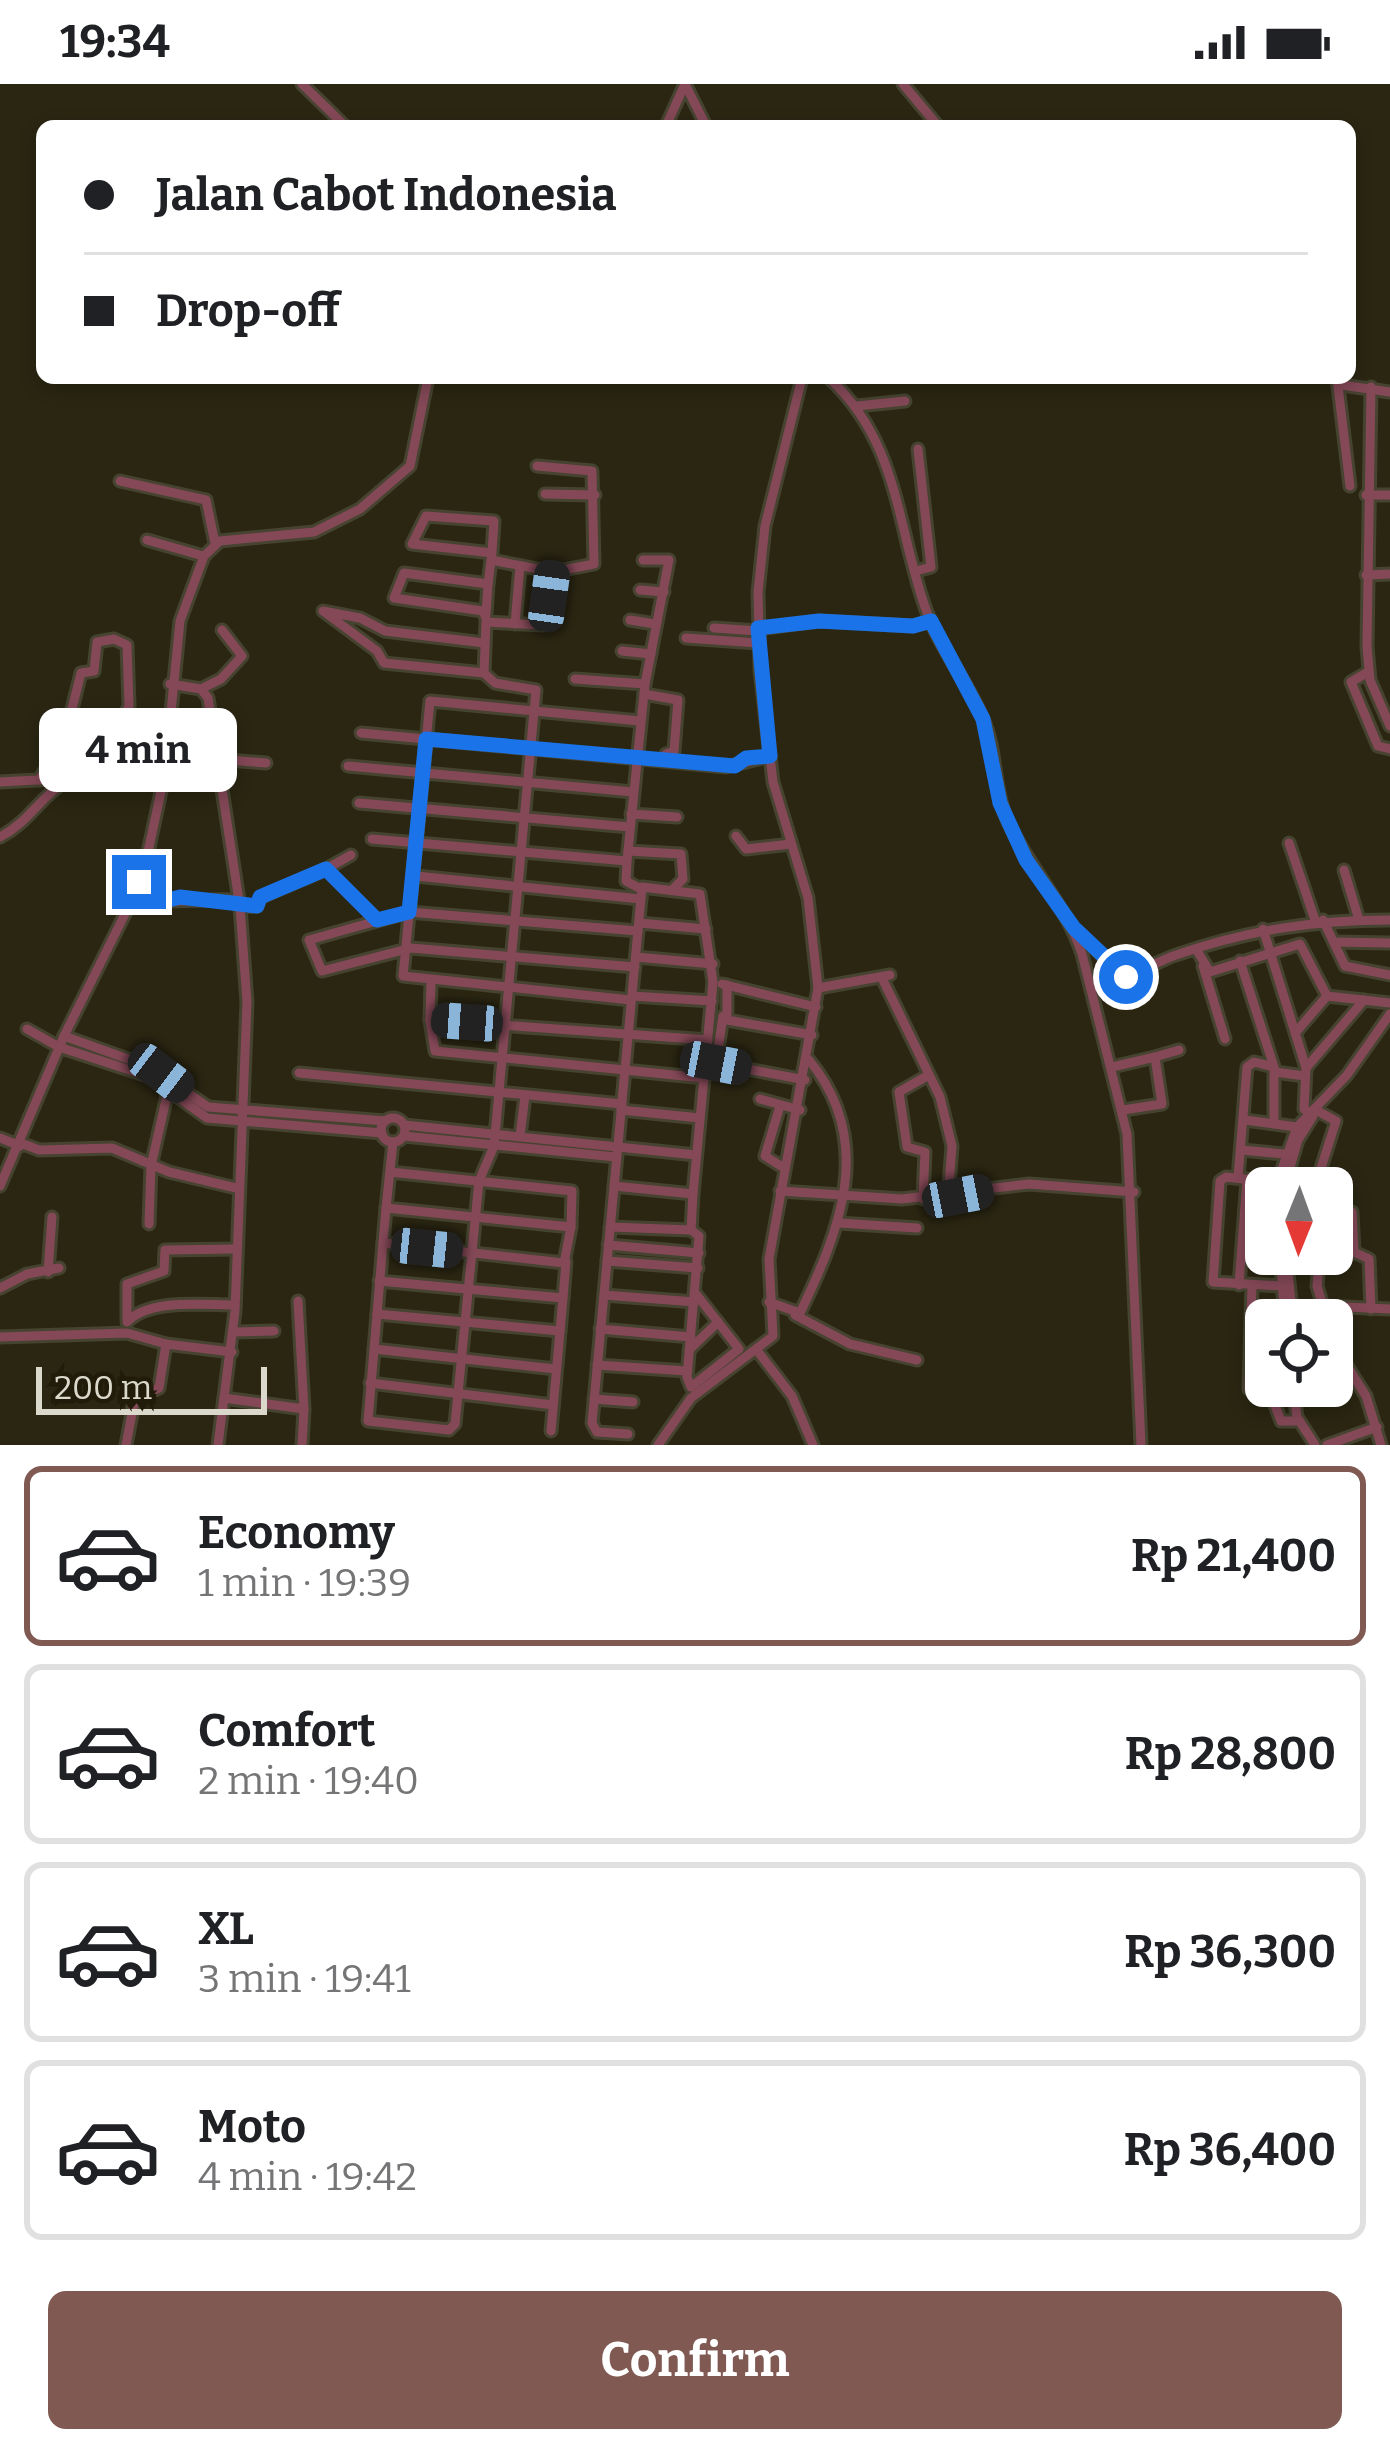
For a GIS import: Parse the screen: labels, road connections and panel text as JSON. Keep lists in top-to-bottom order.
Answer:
{
  "scale_bar": "200 m",
  "north": "bottom",
  "page": {
    "status": "19:34",
    "banner": ["Jalan Cabot Indonesia", "Drop-off"],
    "bubble": "4 min",
    "scale": "200 m",
    "list": [
      {
        "name": "Economy",
        "note": "1 min · 19:39",
        "value": "Rp 21,400"
      },
      {
        "name": "Comfort",
        "note": "2 min · 19:40",
        "value": "Rp 28,800"
      },
      {
        "name": "XL",
        "note": "3 min · 19:41",
        "value": "Rp 36,300"
      },
      {
        "name": "Moto",
        "note": "4 min · 19:42",
        "value": "Rp 36,400"
      }
    ],
    "buttons": "Confirm"
  }
}
